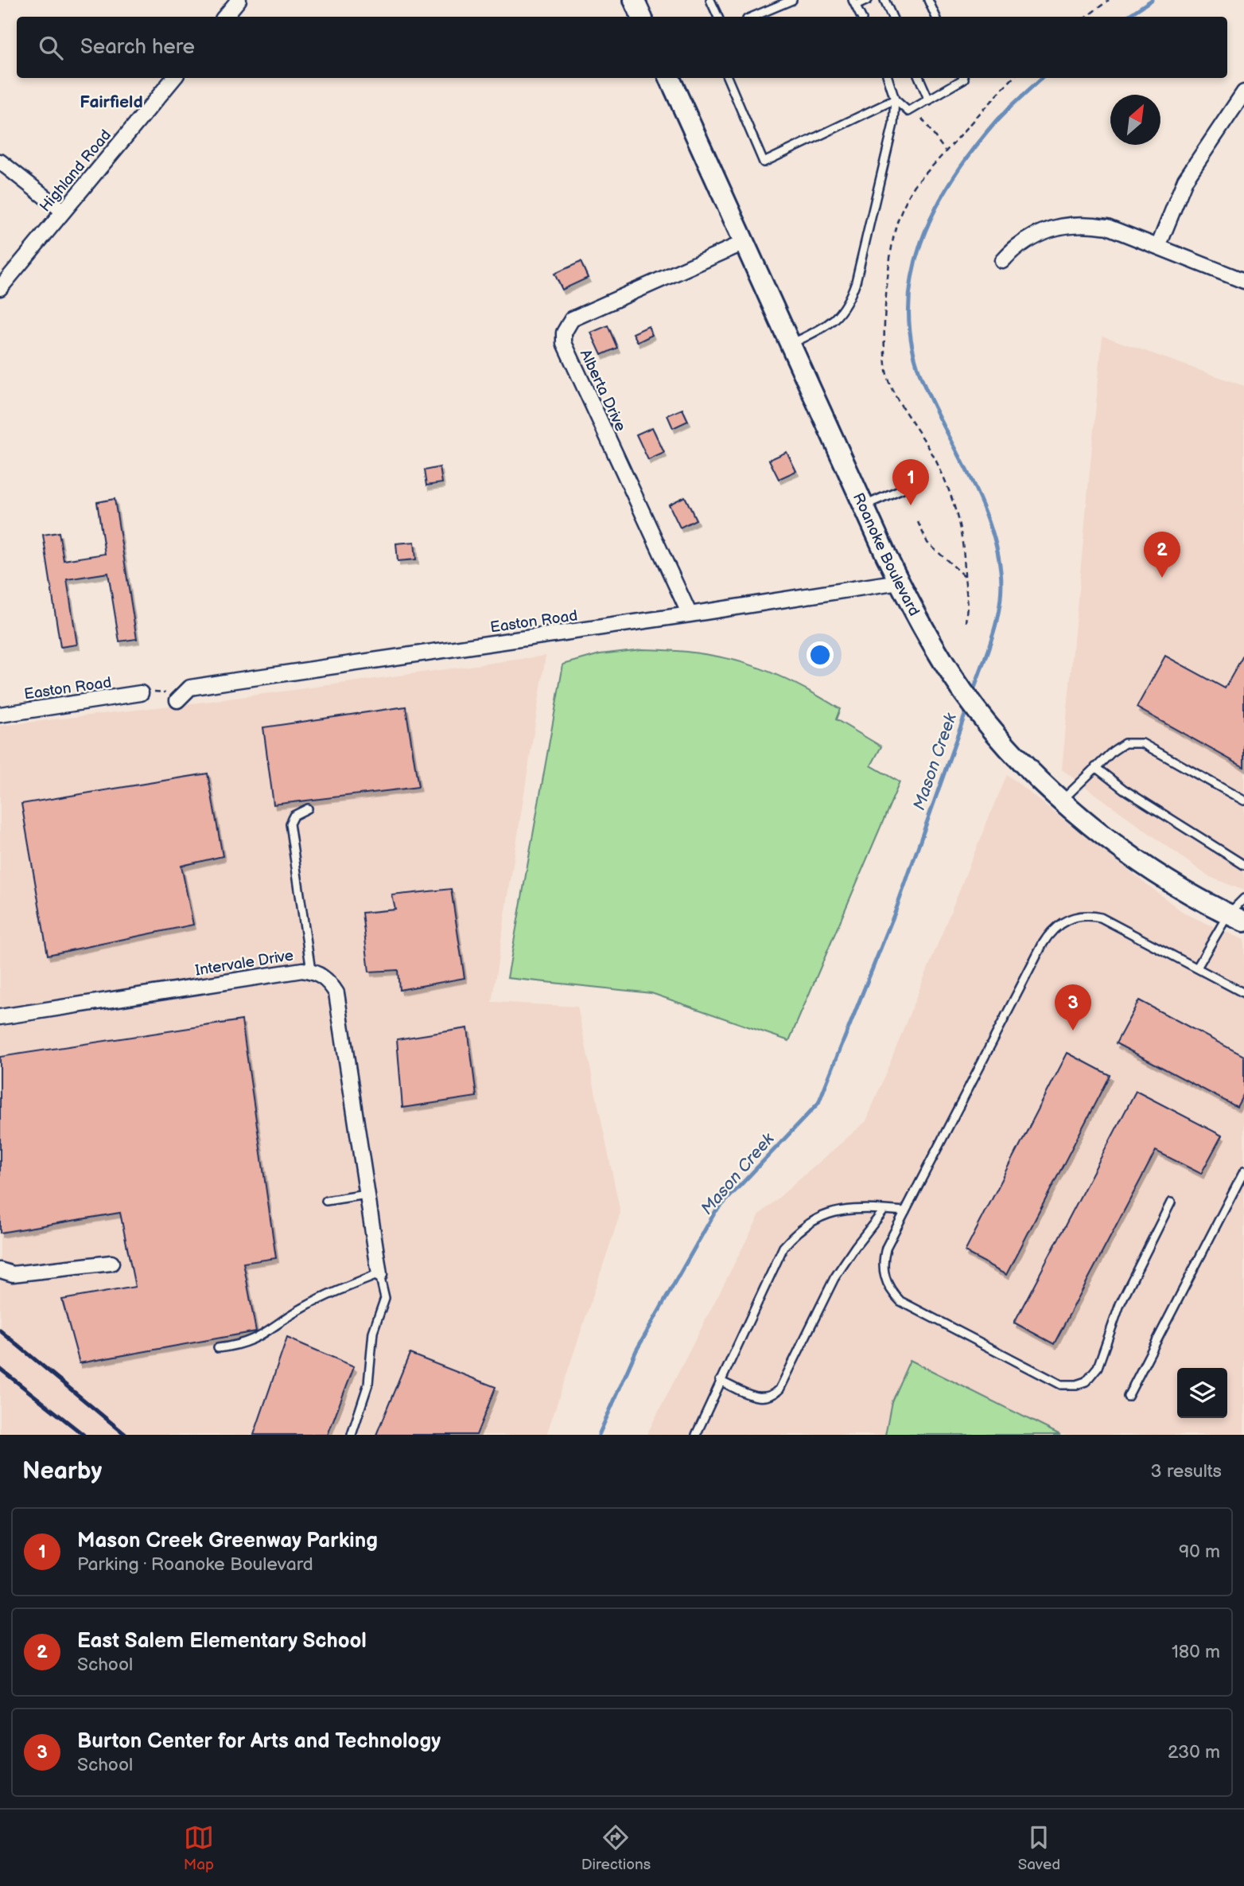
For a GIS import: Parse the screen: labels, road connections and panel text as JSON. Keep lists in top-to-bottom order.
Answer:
{
  "streets": {
    "main road": ["Roanoke Boulevard"],
    "street": [
      "Highland Road",
      "Alberta Drive",
      "Easton Road",
      "Intervale Drive"
    ]
  },
  "crossings": [
    ["Alberta Drive", "Roanoke Boulevard"],
    ["Alberta Drive", "Easton Road"],
    ["Roanoke Boulevard", "Easton Road"]
  ],
  "districts": ["Fairfield"],
  "water": ["Mason Creek"],
  "north": "top right",
  "page": {
    "search": "Search here",
    "pins": ["1", "2", "3"],
    "heading": ["Nearby", "3 results"],
    "list": [
      {
        "mark": "1",
        "name": "Mason Creek Greenway Parking",
        "note": "Parking · Roanoke Boulevard",
        "value": "90 m"
      },
      {
        "mark": "2",
        "name": "East Salem Elementary School",
        "note": "School",
        "value": "180 m"
      },
      {
        "mark": "3",
        "name": "Burton Center for Arts and Technology",
        "note": "School",
        "value": "230 m"
      }
    ],
    "nav": ["Map", "Directions", "Saved"]
  }
}
